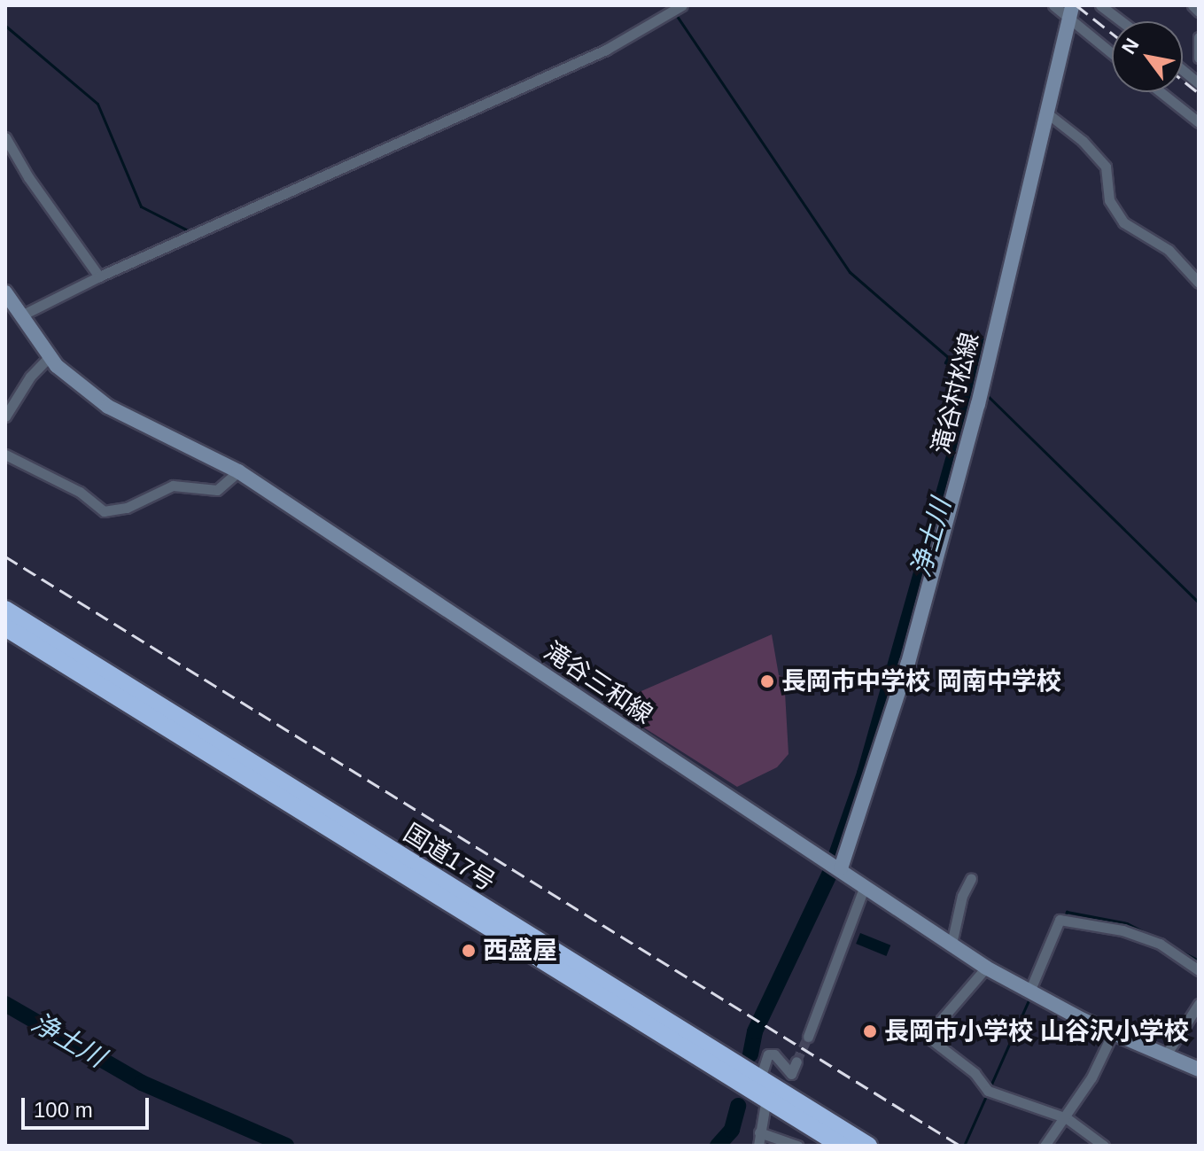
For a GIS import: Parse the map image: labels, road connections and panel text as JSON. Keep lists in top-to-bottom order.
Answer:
{
  "streets": {
    "highway": ["国道17号"],
    "main road": ["滝谷村松線", "滝谷三和線"]
  },
  "crossings": [
    ["滝谷村松線", "滝谷三和線"]
  ],
  "water": ["浄土川"],
  "places": ["長岡市中学校 岡南中学校", "西盛屋", "長岡市小学校 山谷沢小学校"],
  "scale_bar": "100 m",
  "north": "top left"
}
